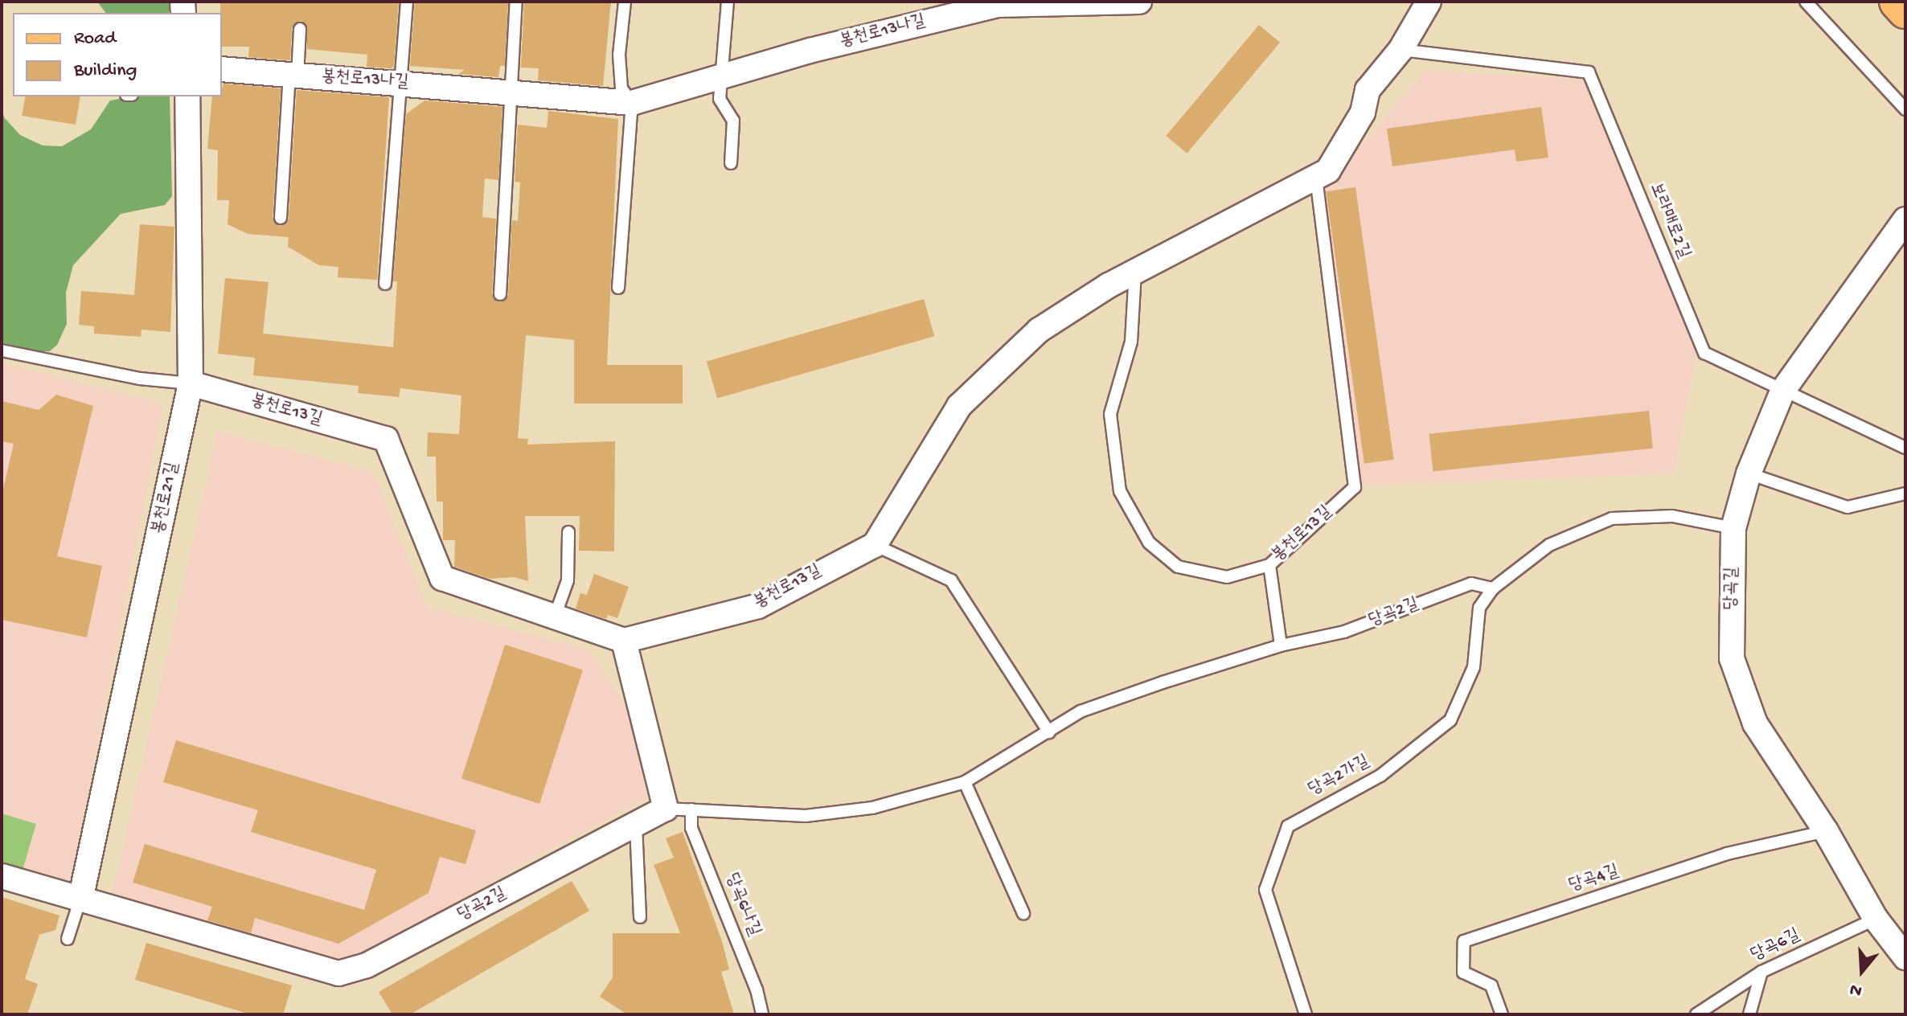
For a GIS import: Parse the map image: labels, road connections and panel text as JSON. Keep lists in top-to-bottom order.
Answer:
{
  "streets": {
    "street": [
      "봉천로13나길",
      "봉천로13길",
      "봉천로21길",
      "당곡길",
      "당곡2길"
    ],
    "lane": [
      "보라매로2길",
      "당곡2가길",
      "당곡4길",
      "당곡6나길",
      "당곡6길"
    ]
  },
  "crossings": [
    ["보라매로2길", "당곡길"],
    ["봉천로13길", "봉천로21길"],
    ["봉천로21길", "당곡2길"],
    ["당곡길", "당곡4길"],
    ["당곡길", "당곡6길"],
    ["당곡2길", "당곡2가길"],
    ["당곡2길", "당곡6나길"]
  ],
  "legend": ["Road", "Building"],
  "north": "bottom"
}
